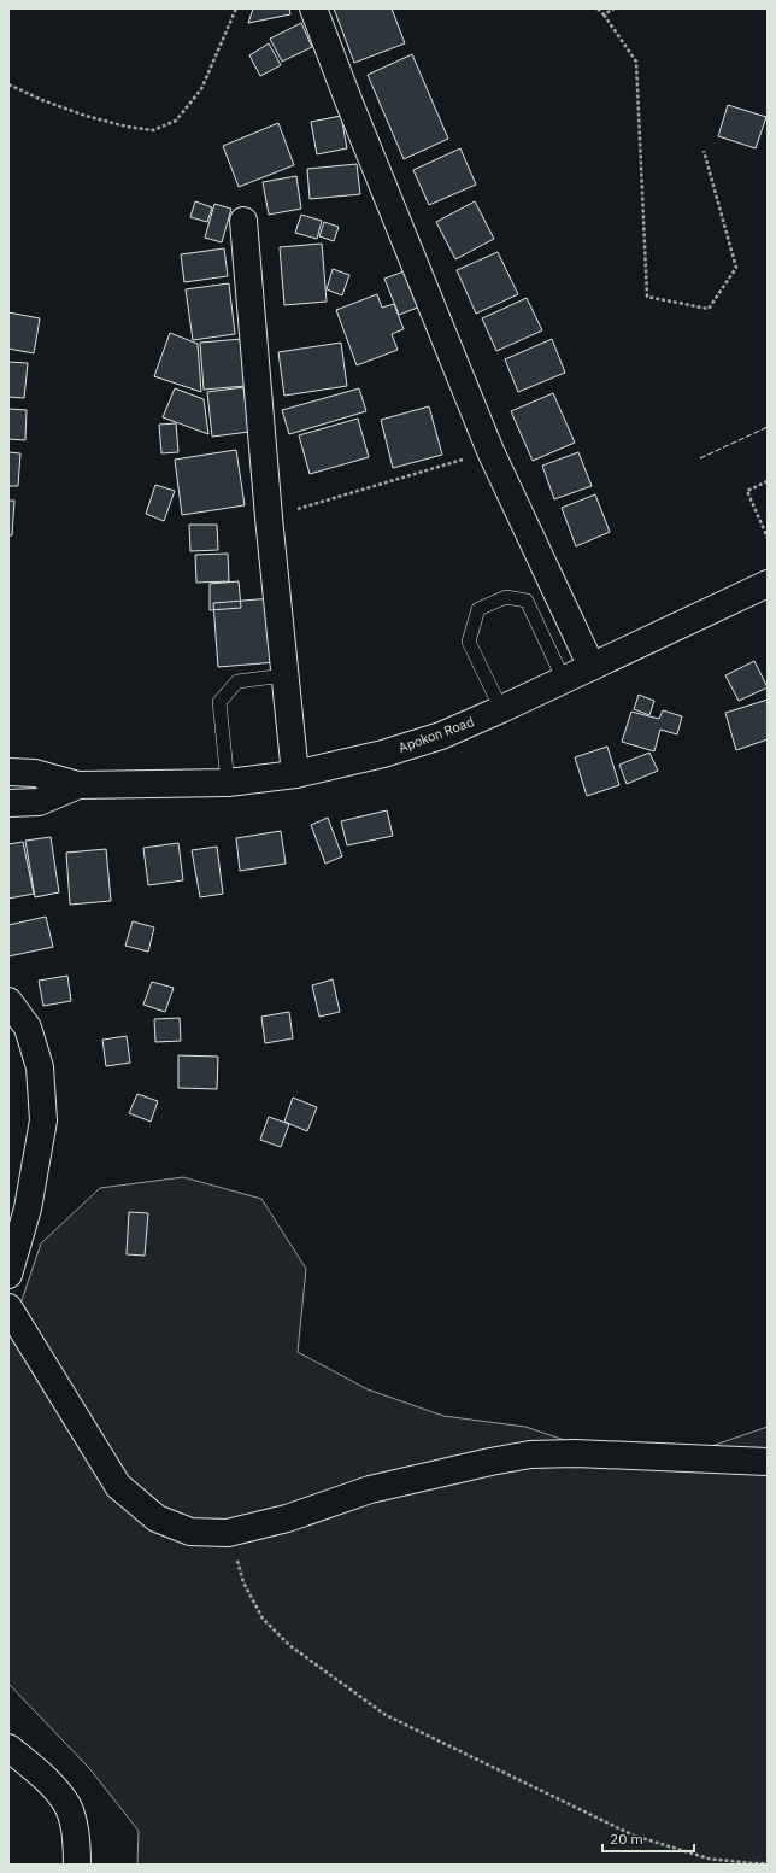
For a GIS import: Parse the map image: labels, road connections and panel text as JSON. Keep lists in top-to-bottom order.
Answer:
{
  "streets": {
    "main road": ["Apokon Road"]
  },
  "scale_bar": "20 m"
}
